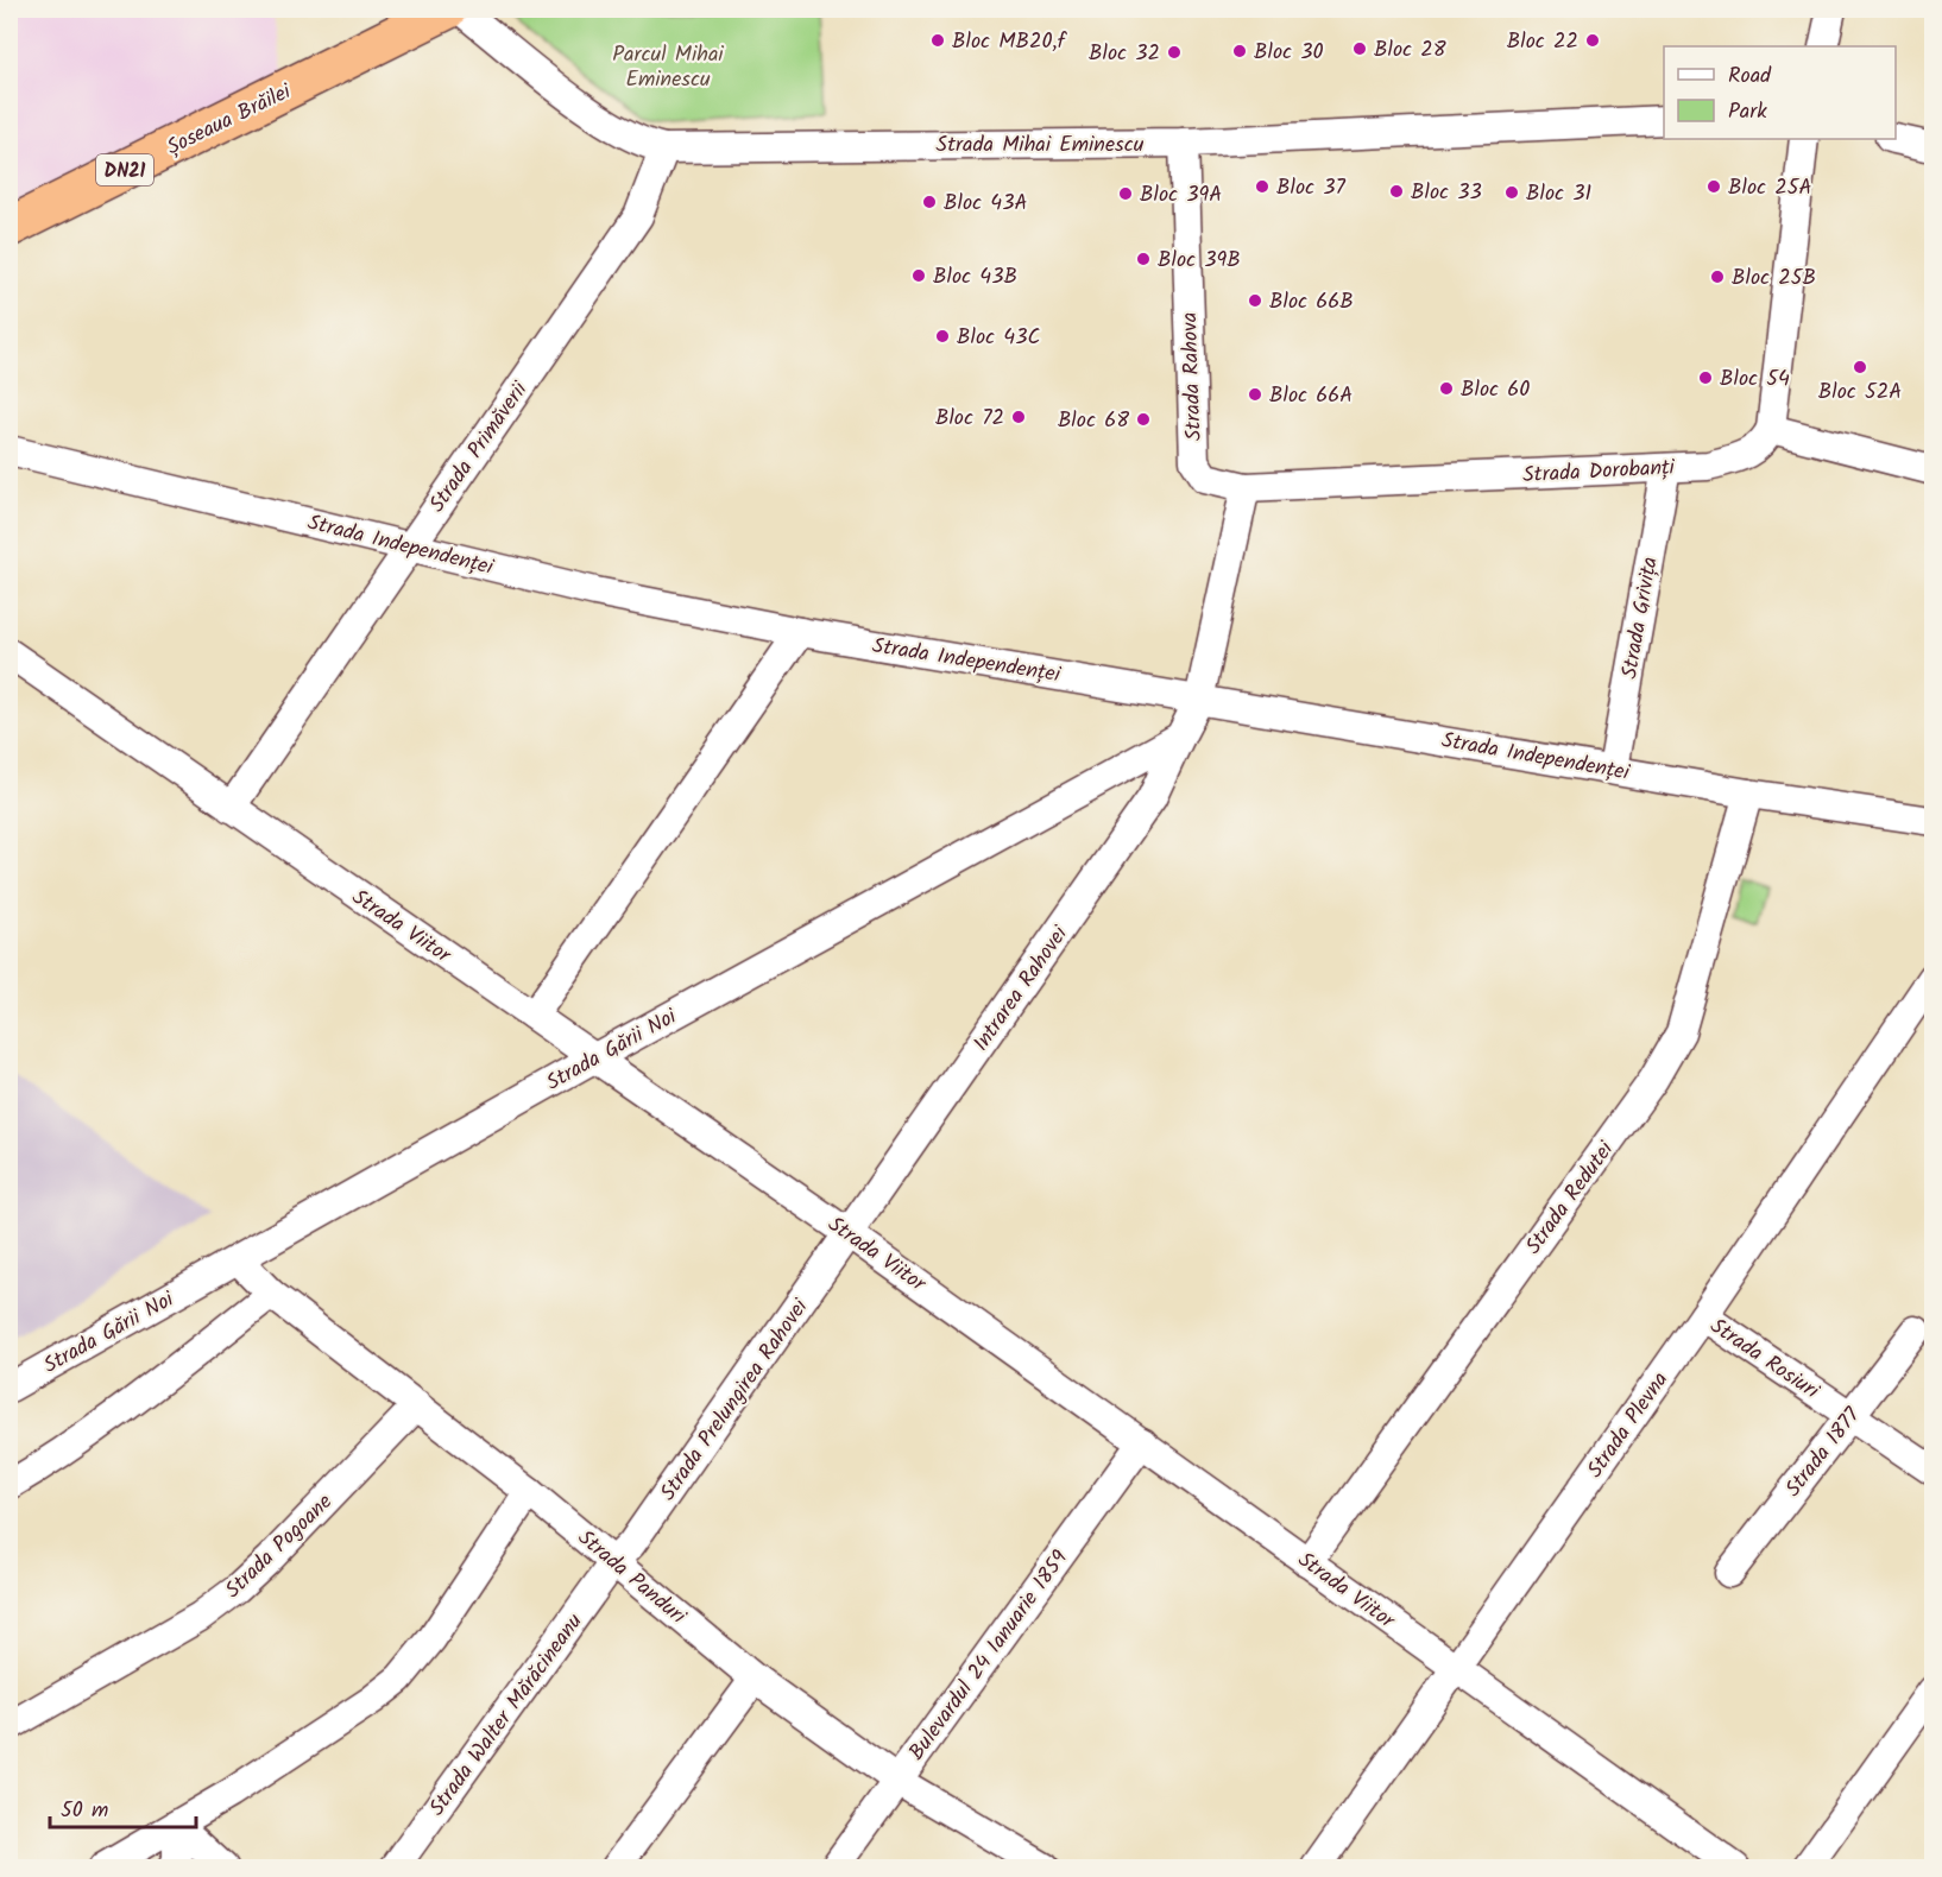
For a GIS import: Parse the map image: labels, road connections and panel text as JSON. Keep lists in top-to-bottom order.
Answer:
{
  "streets": {
    "highway": ["Șoseaua Brăilei", "DN21"],
    "street": [
      "Strada Mihai Eminescu",
      "Strada Rahova",
      "Strada Primăverii",
      "Strada Dorobanți",
      "Strada Independenței",
      "Strada Grivița",
      "Strada Viitor",
      "Intrarea Rahovei",
      "Strada Gării Noi",
      "Strada Redutei",
      "Strada Rosiuri",
      "Strada Prelungirea Rahovei",
      "Strada Plevna",
      "Strada 1877",
      "Strada Pogoane",
      "Strada Panduri",
      "Bulevardul 24 Ianuarie 1859",
      "Strada Walter Mărăcineanu"
    ]
  },
  "crossings": [
    ["Strada Mihai Eminescu", "Strada Rahova"],
    ["Strada Mihai Eminescu", "Strada Primăverii"],
    ["Strada Rahova", "Strada Dorobanți"],
    ["Strada Primăverii", "Strada Independenței"],
    ["Strada Primăverii", "Strada Viitor"],
    ["Strada Dorobanți", "Strada Grivița"],
    ["Strada Independenței", "Strada Grivița"],
    ["Strada Independenței", "Strada Redutei"],
    ["Strada Viitor", "Intrarea Rahovei"],
    ["Strada Viitor", "Strada Gării Noi"],
    ["Strada Viitor", "Strada Redutei"],
    ["Strada Viitor", "Strada Prelungirea Rahovei"],
    ["Strada Viitor", "Strada Plevna"],
    ["Strada Viitor", "Bulevardul 24 Ianuarie 1859"],
    ["Intrarea Rahovei", "Strada Gării Noi"],
    ["Intrarea Rahovei", "Strada Prelungirea Rahovei"],
    ["Strada Gării Noi", "Strada Panduri"],
    ["Strada Rosiuri", "Strada Plevna"],
    ["Strada Rosiuri", "Strada 1877"],
    ["Strada Prelungirea Rahovei", "Strada Panduri"],
    ["Strada Prelungirea Rahovei", "Strada Walter Mărăcineanu"],
    ["Strada Pogoane", "Strada Panduri"],
    ["Strada Panduri", "Bulevardul 24 Ianuarie 1859"],
    ["Strada Panduri", "Strada Walter Mărăcineanu"]
  ],
  "parks": ["Parcul Mihai Eminescu"],
  "places": [
    "Bloc MB20,f",
    "Bloc 22",
    "Bloc 28",
    "Bloc 30",
    "Bloc 32",
    "Bloc 37",
    "Bloc 25A",
    "Bloc 33",
    "Bloc 31",
    "Bloc 39A",
    "Bloc 43A",
    "Bloc 39B",
    "Bloc 43B",
    "Bloc 25B",
    "Bloc 66B",
    "Bloc 43C",
    "Bloc 52A",
    "Bloc 54",
    "Bloc 60",
    "Bloc 66A",
    "Bloc 72",
    "Bloc 68"
  ],
  "legend": ["Road", "Park"],
  "scale_bar": "50 m"
}
